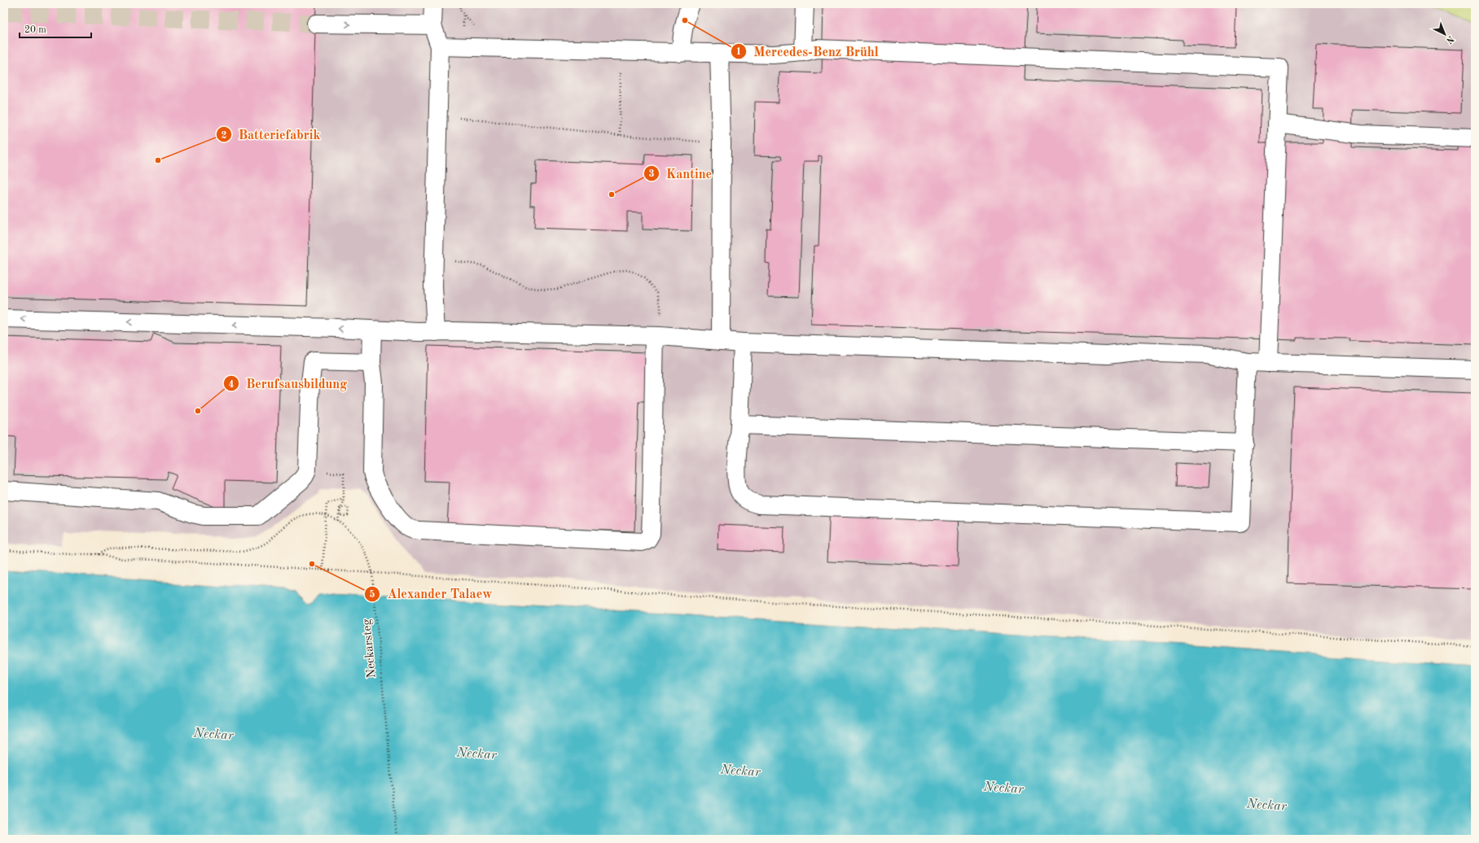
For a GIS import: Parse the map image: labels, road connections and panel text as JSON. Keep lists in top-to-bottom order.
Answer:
{
  "streets": {
    "path": ["Neckarsteg"]
  },
  "water": ["Neckar"],
  "places": [
    "Mercedes-Benz Brühl",
    "Batteriefabrik",
    "Kantine",
    "Berufsausbildung",
    "Alexander Talaew"
  ],
  "scale_bar": "20 m",
  "north": "bottom right"
}
